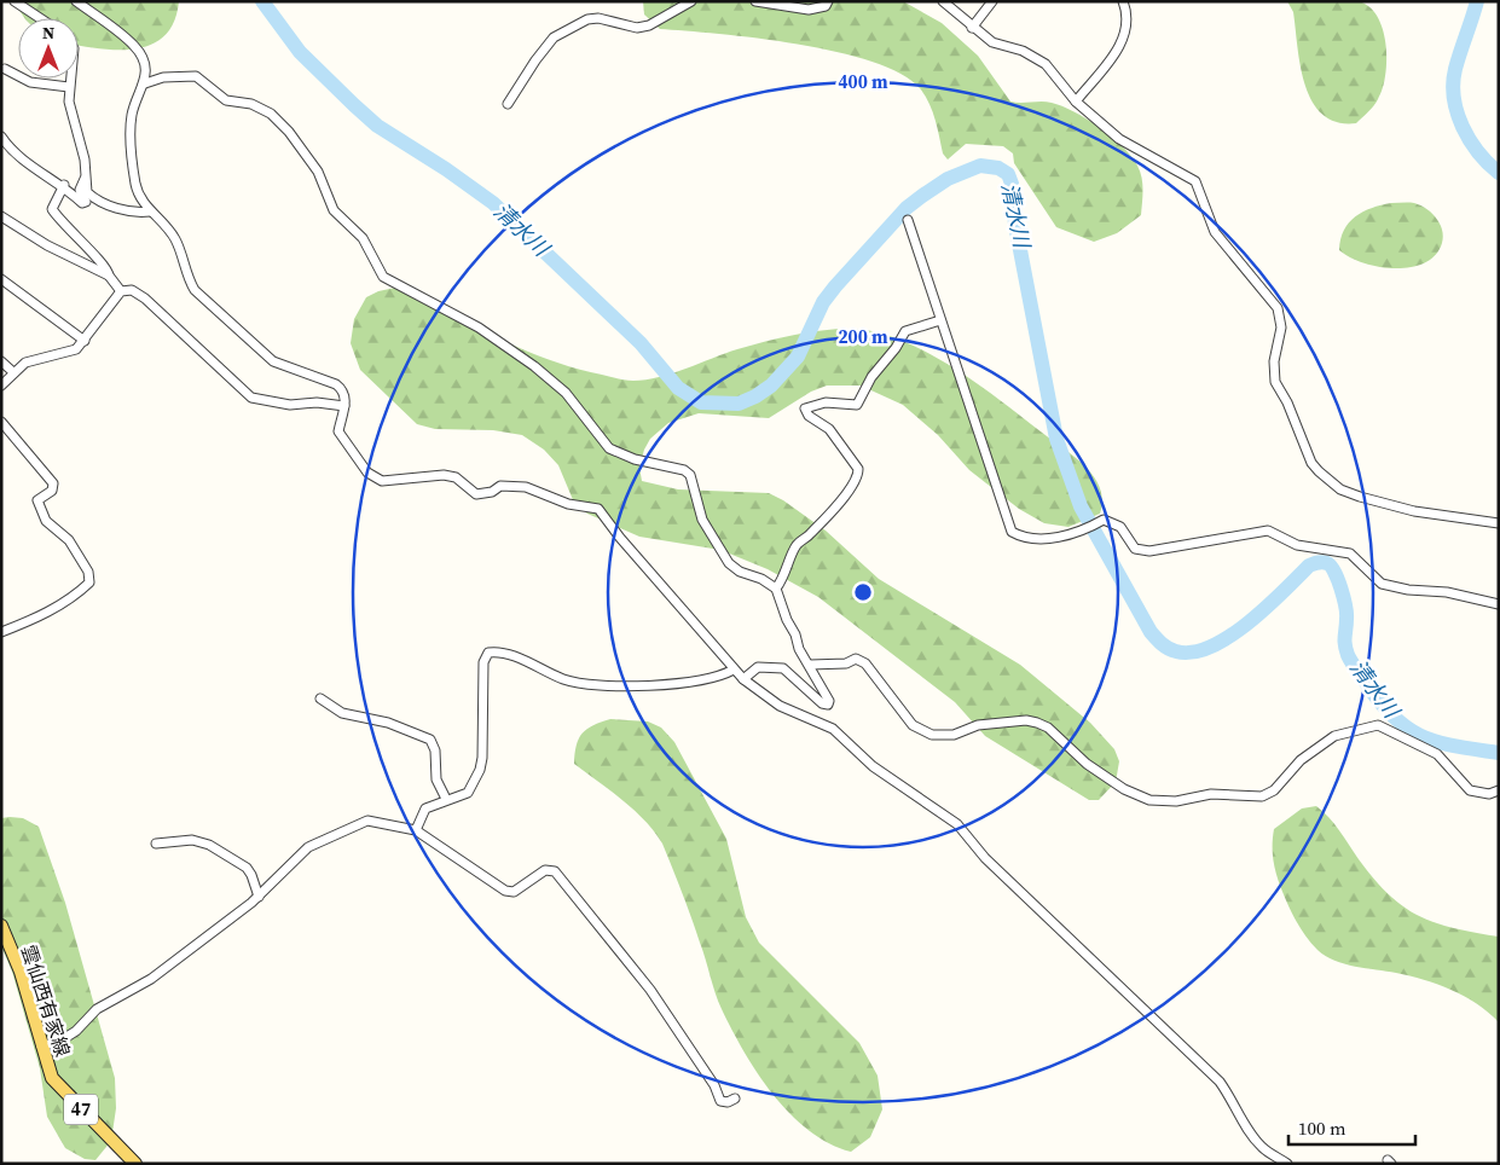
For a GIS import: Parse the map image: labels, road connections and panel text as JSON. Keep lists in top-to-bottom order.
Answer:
{
  "streets": {
    "main road": ["雲仙西有家線", "47"]
  },
  "water": ["清水川"],
  "scale_bar": "100 m",
  "north": "top",
  "rings": ["400 m", "200 m"]
}
